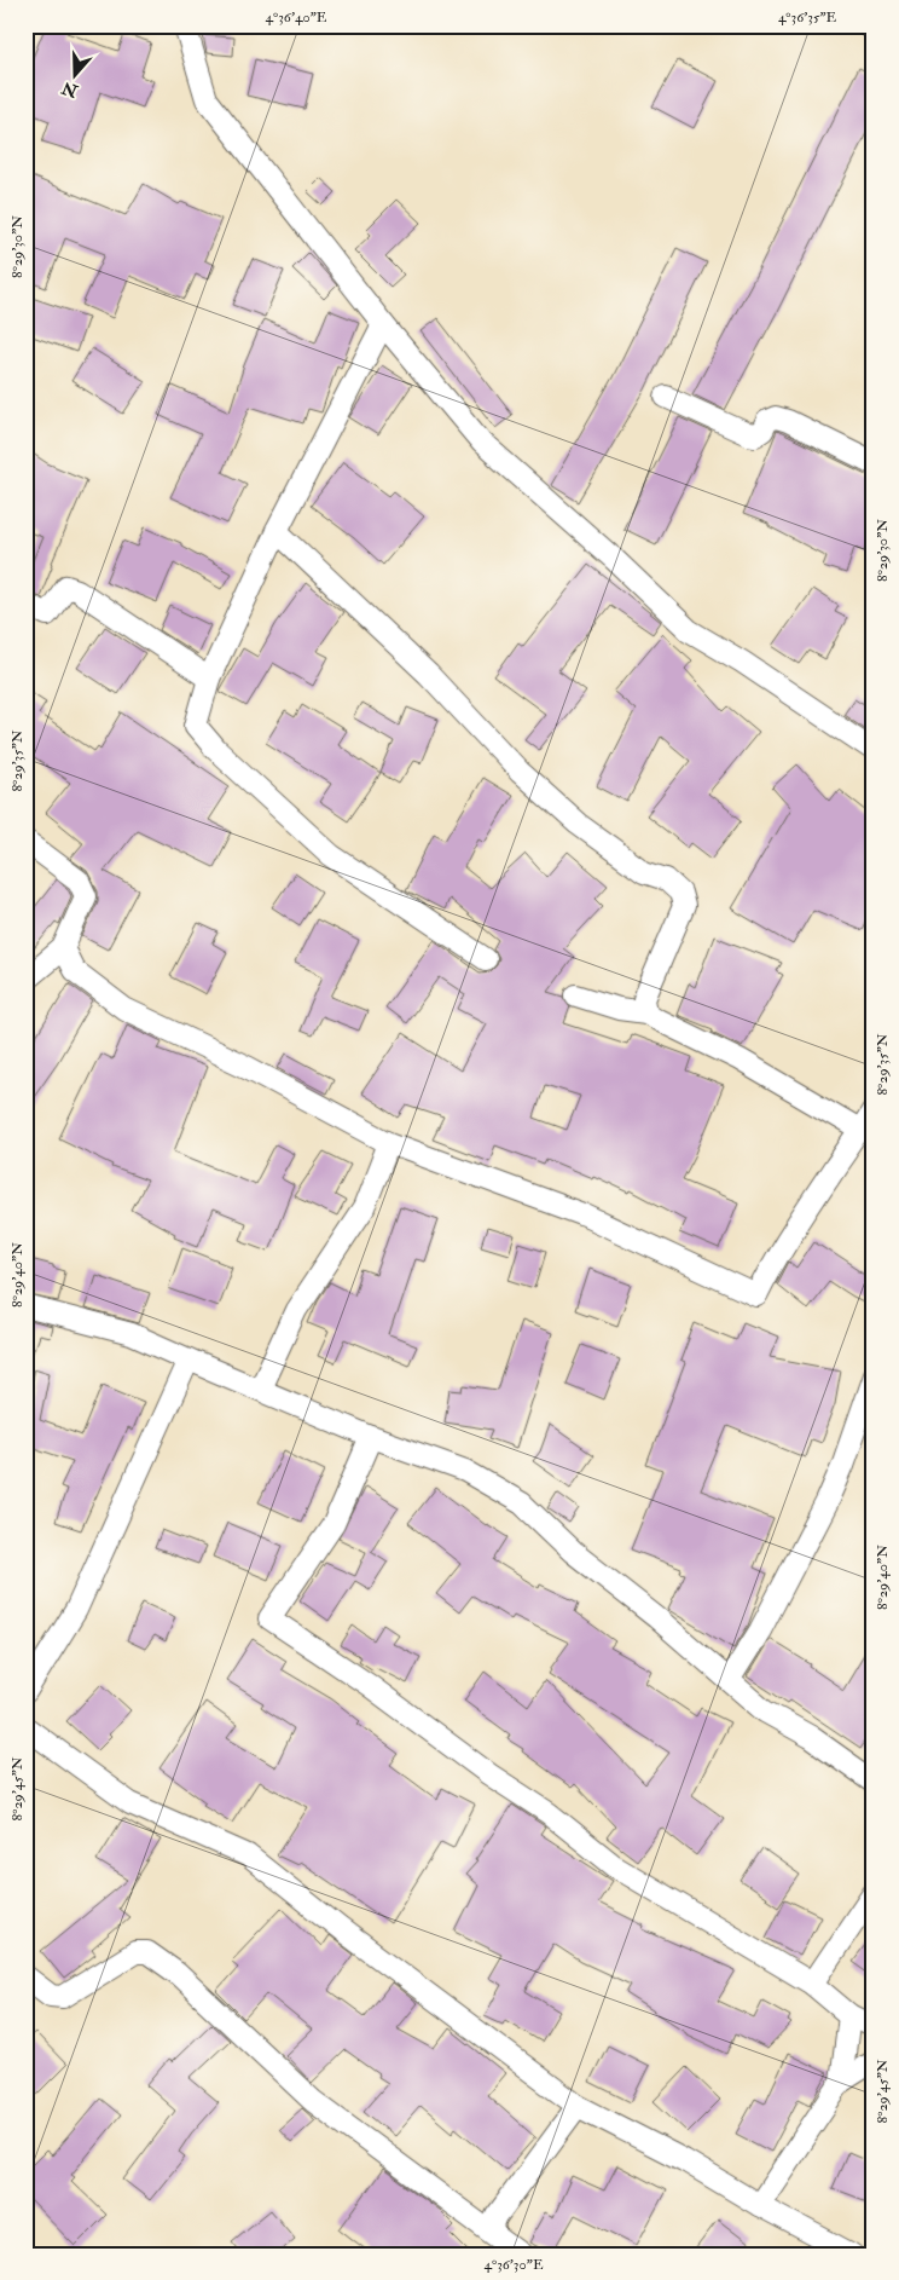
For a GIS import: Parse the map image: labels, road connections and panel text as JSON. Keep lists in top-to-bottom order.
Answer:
{
  "north": "bottom",
  "coordinates": [
    "4°36'40\"E",
    "4°36'35\"E",
    "8°29'30\"N",
    "8°29'35\"N",
    "8°29'40\"N",
    "8°29'45\"N",
    "4°36'30\"E"
  ]
}
